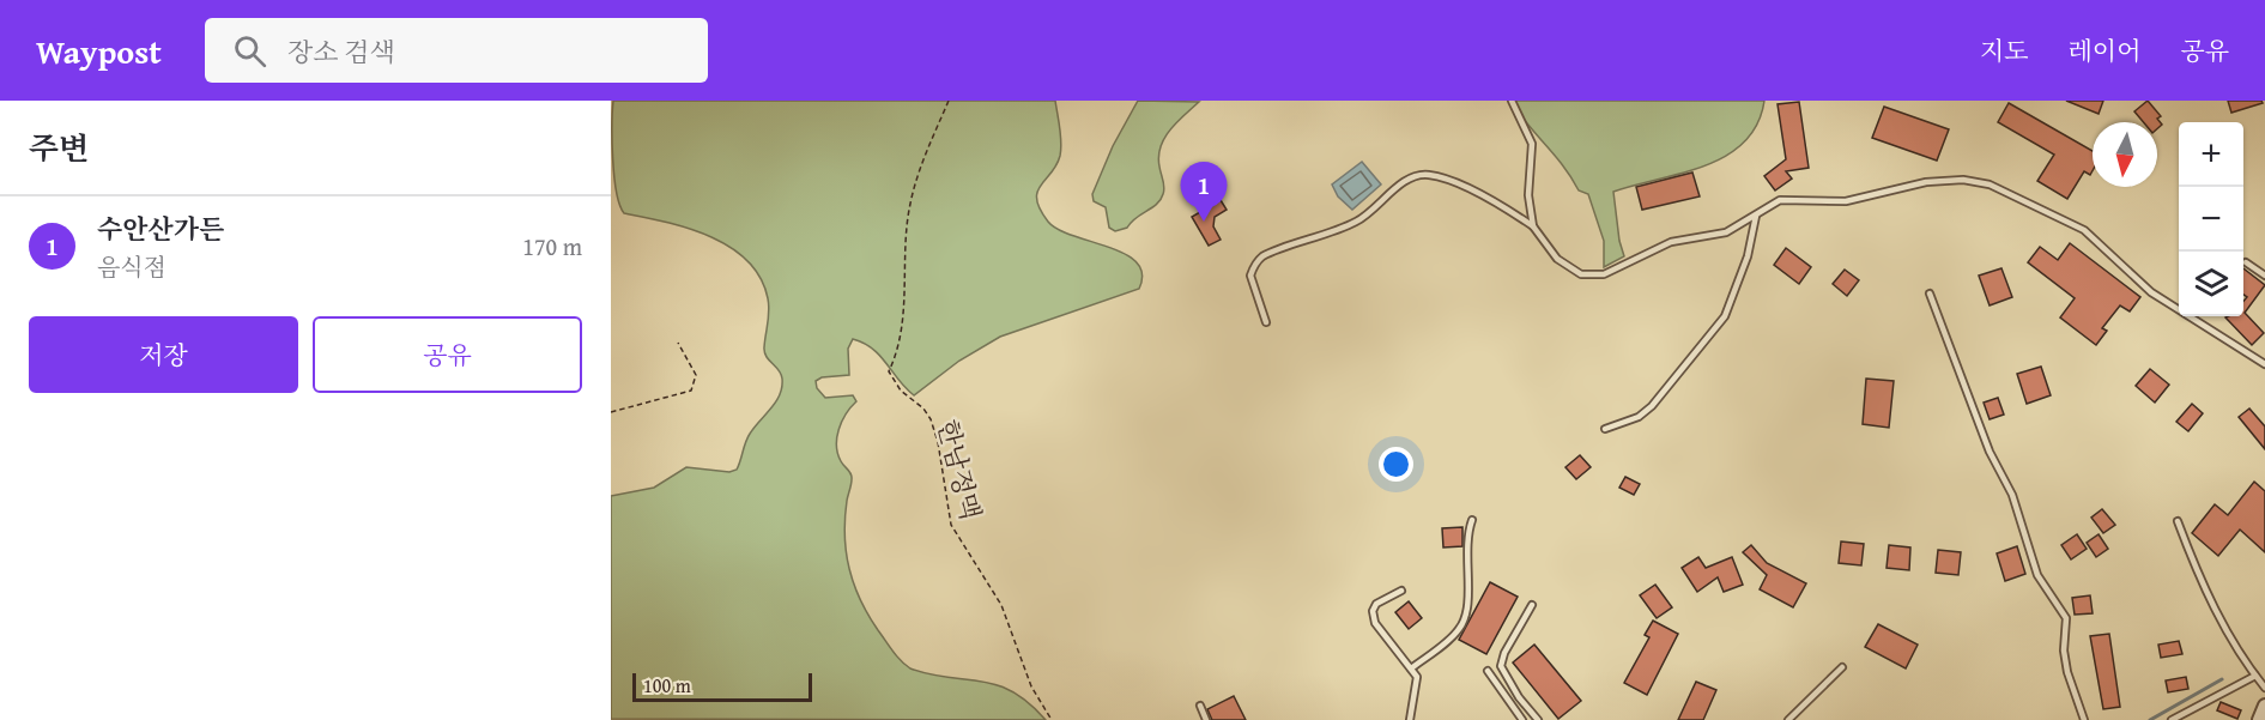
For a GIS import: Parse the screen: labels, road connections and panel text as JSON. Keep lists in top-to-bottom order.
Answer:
{
  "streets": {
    "path": ["한남정맥"]
  },
  "scale_bar": "100 m",
  "north": "bottom",
  "page": {
    "header": "Waypost",
    "search": "장소 검색",
    "nav": ["지도", "레이어", "공유"],
    "heading": "주변",
    "map_buttons": ["+", "−"],
    "pins": "1",
    "list": [
      {
        "mark": "1",
        "name": "수안산가든",
        "note": "음식점",
        "value": "170 m"
      }
    ],
    "buttons": ["저장", "공유"],
    "scale": "100 m"
  }
}
